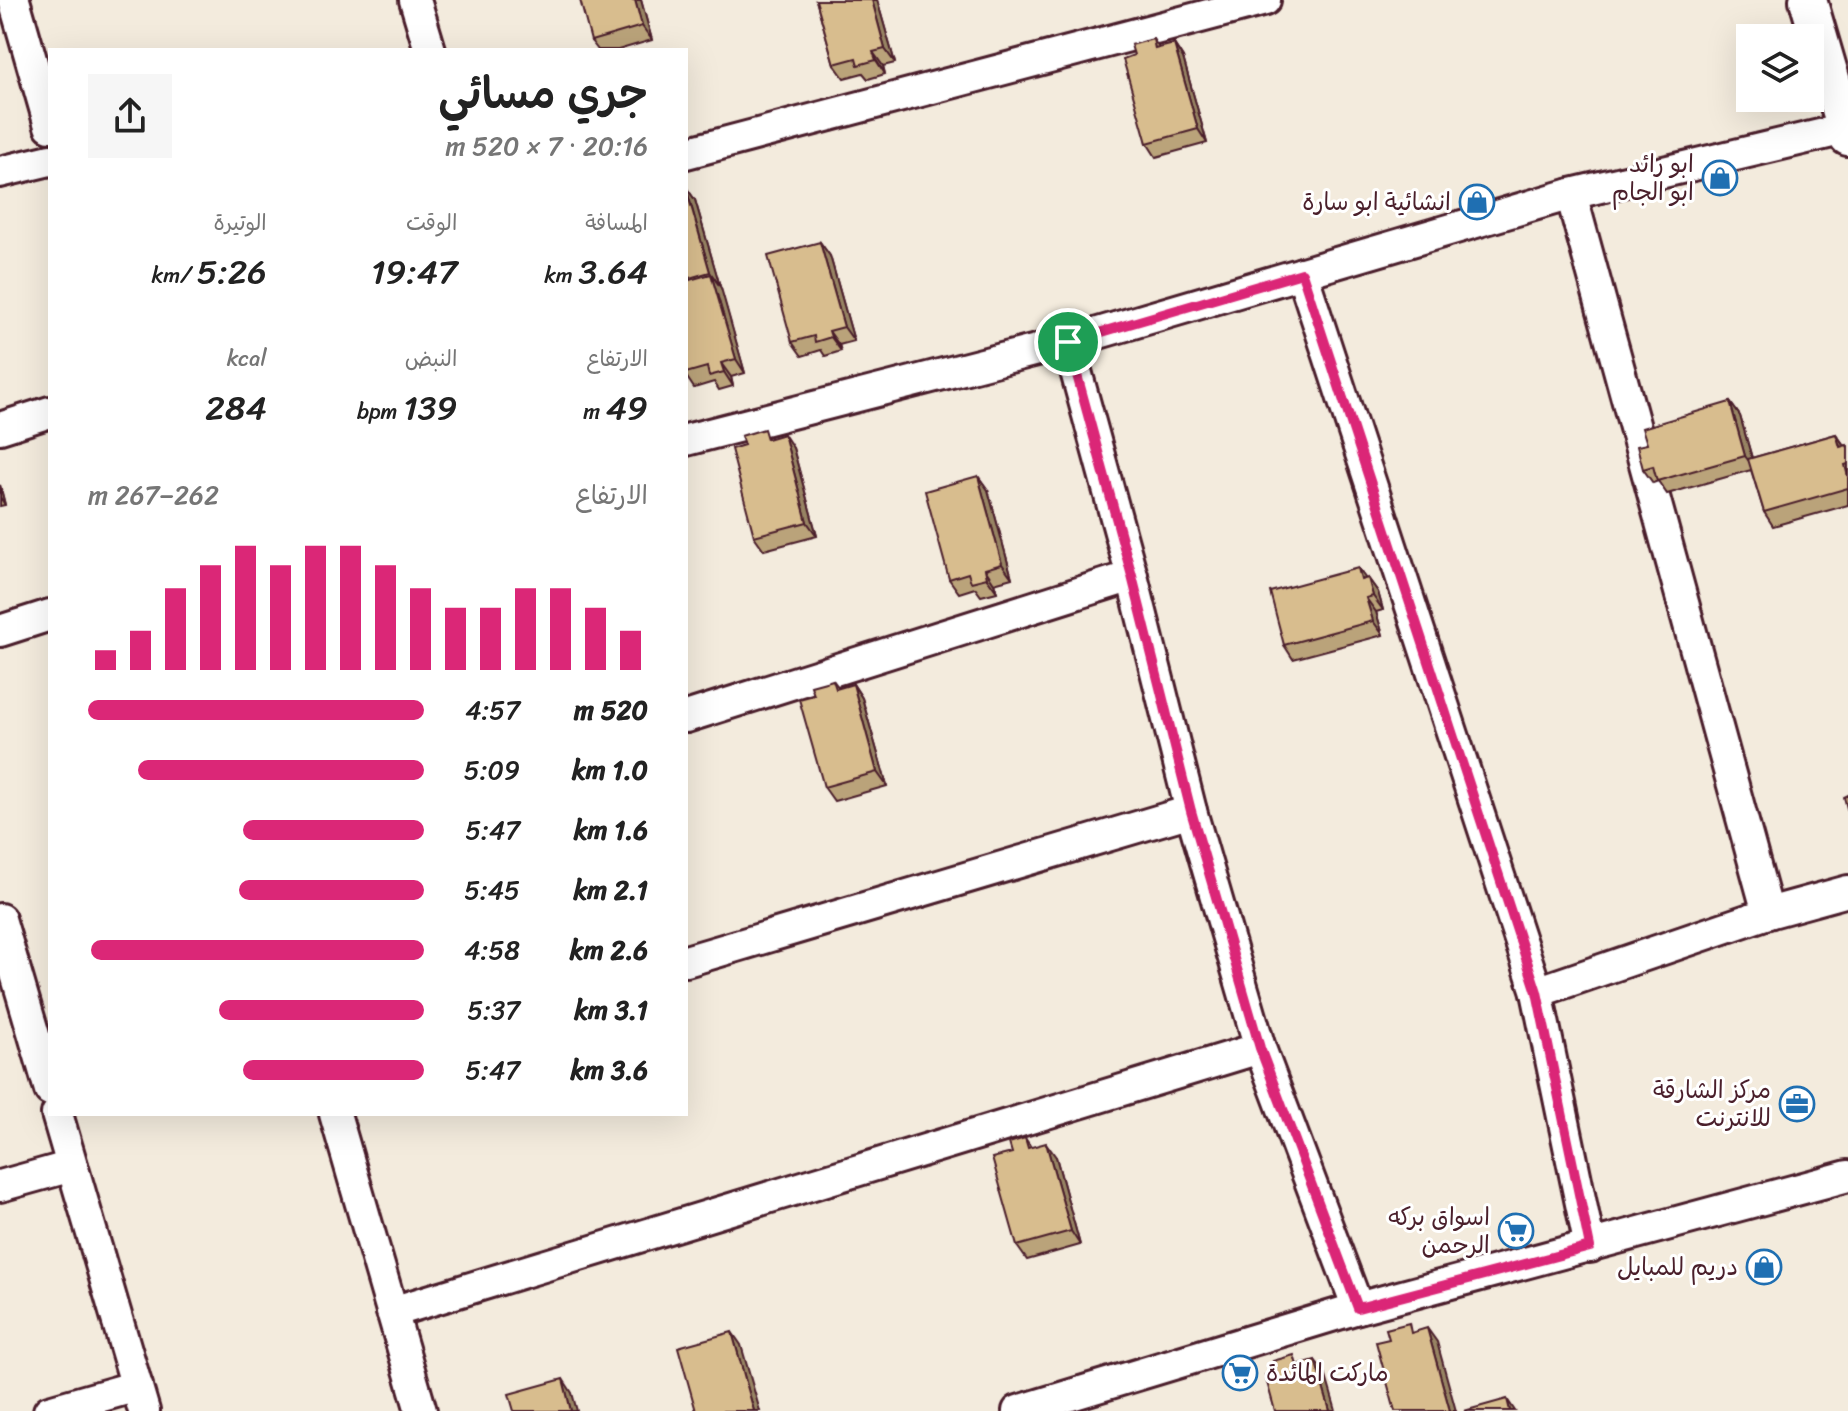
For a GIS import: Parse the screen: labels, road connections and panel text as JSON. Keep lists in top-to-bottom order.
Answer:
{
  "places": {
    "shop": ["ابو رائد ابو الجام", "انشائية ابو سارة", "دريم للمبايل"],
    "office": ["مركز الشارقة للانترنت"],
    "supermarket": ["اسواق بركه الرحمن", "ماركت المائدة"]
  },
  "page": {
    "heading": ["جري مسائي", "20:16 · 7 × 520 m"],
    "stats": [
      ["المسافة", "3.64 km"],
      ["الوقت", "19:47"],
      ["الوتيرة", "5:26 /km"],
      ["الارتفاع", "49 m"],
      ["النبض", "139 bpm"],
      ["kcal", "284"]
    ],
    "chart": ["الارتفاع", "262–267 m"],
    "list": [
      {
        "name": "520 m",
        "note": "4:57"
      },
      {
        "name": "1.0 km",
        "note": "5:09"
      },
      {
        "name": "1.6 km",
        "note": "5:47"
      },
      {
        "name": "2.1 km",
        "note": "5:45"
      },
      {
        "name": "2.6 km",
        "note": "4:58"
      },
      {
        "name": "3.1 km",
        "note": "5:37"
      },
      {
        "name": "3.6 km",
        "note": "5:47"
      }
    ]
  }
}
